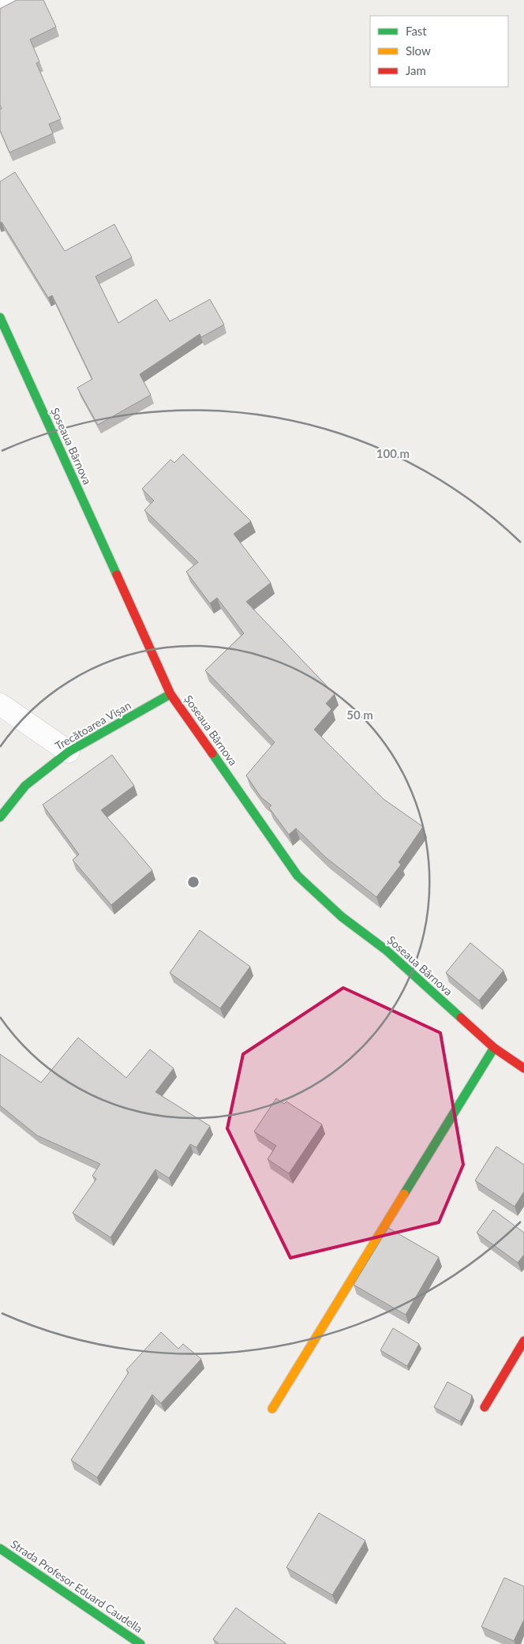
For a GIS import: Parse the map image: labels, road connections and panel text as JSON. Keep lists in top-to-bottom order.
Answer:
{
  "streets": {
    "main road": ["Șoseaua Bârnova", "Trecătoarea Vișan", "Strada Profesor Eduard Caudella"]
  },
  "crossings": [
    ["Șoseaua Bârnova", "Trecătoarea Vișan"]
  ],
  "legend": ["Fast", "Slow", "Jam"],
  "rings": ["100 m", "50 m"]
}
